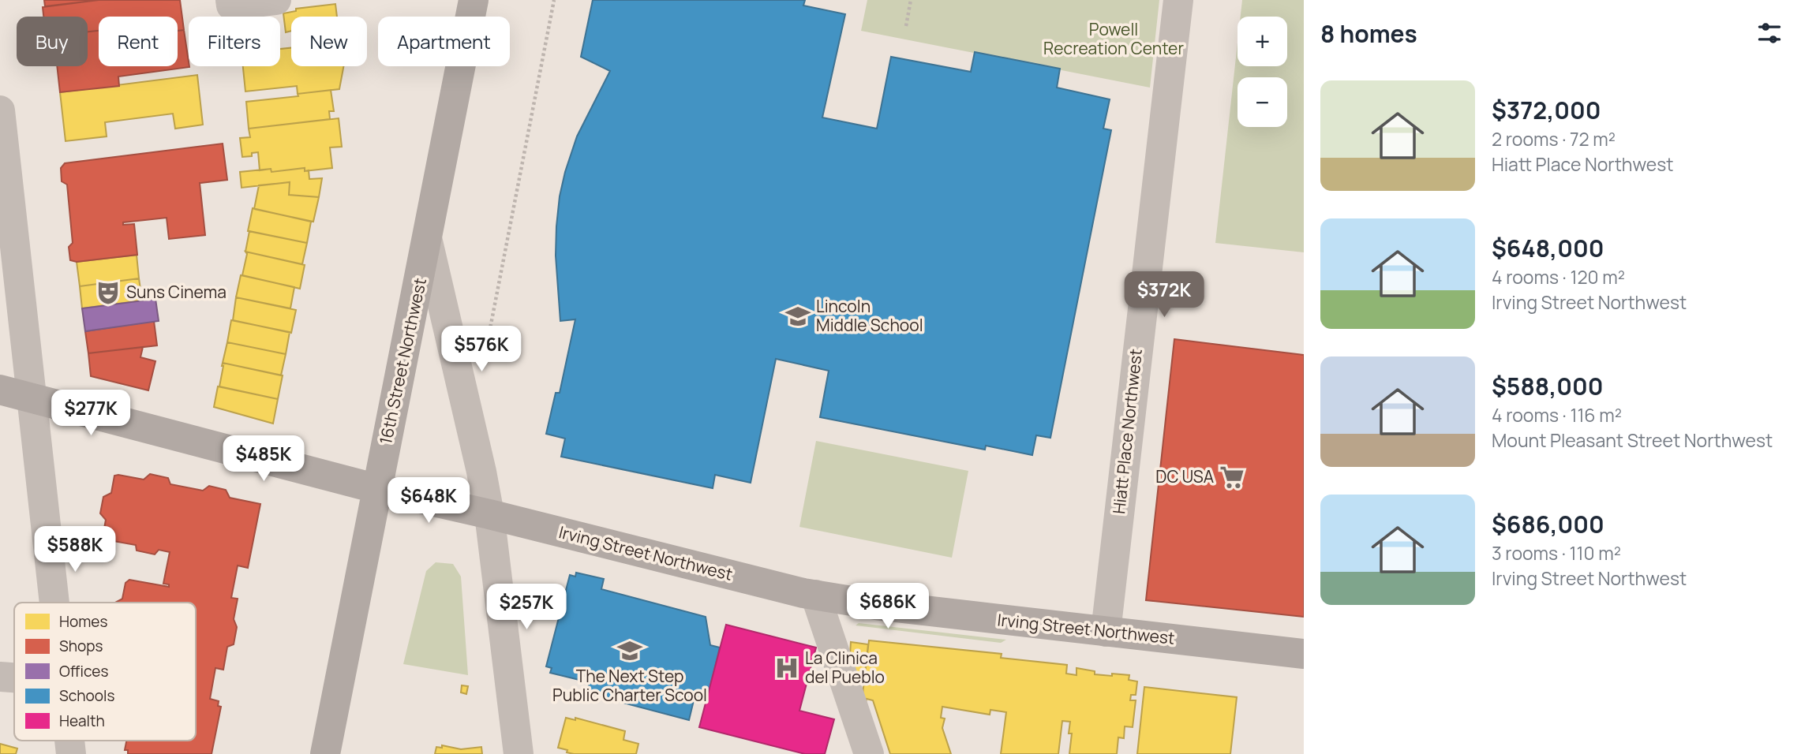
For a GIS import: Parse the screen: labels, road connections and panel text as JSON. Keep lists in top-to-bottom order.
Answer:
{
  "streets": {
    "main road": ["16th Street Northwest", "Irving Street Northwest"],
    "street": ["Hiatt Place Northwest"]
  },
  "crossings": [
    ["16th Street Northwest", "Irving Street Northwest"],
    ["Hiatt Place Northwest", "Irving Street Northwest"]
  ],
  "parks": ["Powell Recreation Center"],
  "places": {
    "theatre": ["Suns Cinema"],
    "school or university": ["Lincoln Middle School", "The Next Step Public Charter Scool"],
    "supermarket": ["DC USA"],
    "hospital": ["La Clinica del Pueblo"]
  },
  "legend": [
    "Homes",
    "Shops",
    "Offices",
    "Schools",
    "Health"
  ],
  "page": {
    "heading": "8 homes",
    "map_buttons": ["+", "−"],
    "chip": [
      "Buy",
      "Rent",
      "Filters",
      "New",
      "Apartment"
    ],
    "list": [
      {
        "name": "$372,000",
        "note": "2 rooms · 72 m² · Hiatt Place Northwest"
      },
      {
        "name": "$648,000",
        "note": "4 rooms · 120 m² · Irving Street Northwest"
      },
      {
        "name": "$588,000",
        "note": "4 rooms · 116 m² · Mount Pleasant Street Northwest"
      },
      {
        "name": "$686,000",
        "note": "3 rooms · 110 m² · Irving Street Northwest"
      }
    ],
    "price": [
      "$372K",
      "$576K",
      "$277K",
      "$485K",
      "$648K",
      "$588K",
      "$686K",
      "$257K"
    ]
  }
}
